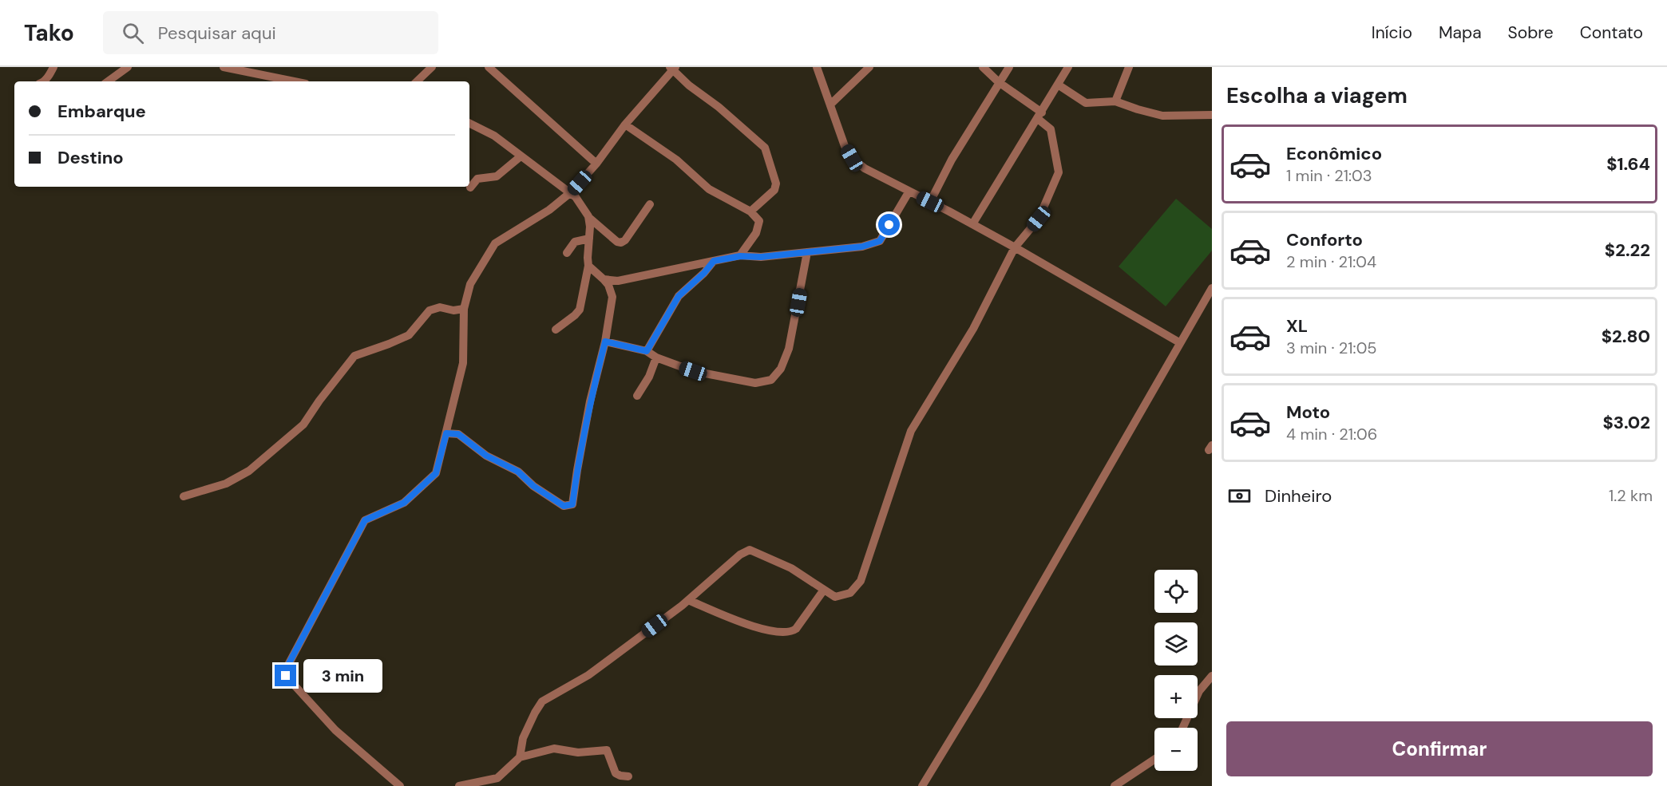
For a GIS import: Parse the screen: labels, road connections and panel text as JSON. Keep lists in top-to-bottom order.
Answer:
{
  "page": {
    "header": "Tako",
    "search": "Pesquisar aqui",
    "nav": [
      "Início",
      "Mapa",
      "Sobre",
      "Contato"
    ],
    "heading": "Escolha a viagem",
    "banner": ["Embarque", "Destino"],
    "list": [
      {
        "name": "Econômico",
        "note": "1 min · 21:03",
        "value": "$1.64"
      },
      {
        "name": "Conforto",
        "note": "2 min · 21:04",
        "value": "$2.22"
      },
      {
        "name": "XL",
        "note": "3 min · 21:05",
        "value": "$2.80"
      },
      {
        "name": "Moto",
        "note": "4 min · 21:06",
        "value": "$3.02"
      }
    ],
    "pay": ["Dinheiro", "1.2 km"],
    "map_buttons": ["+", "−"],
    "bubble": "3 min",
    "buttons": "Confirmar"
  }
}
